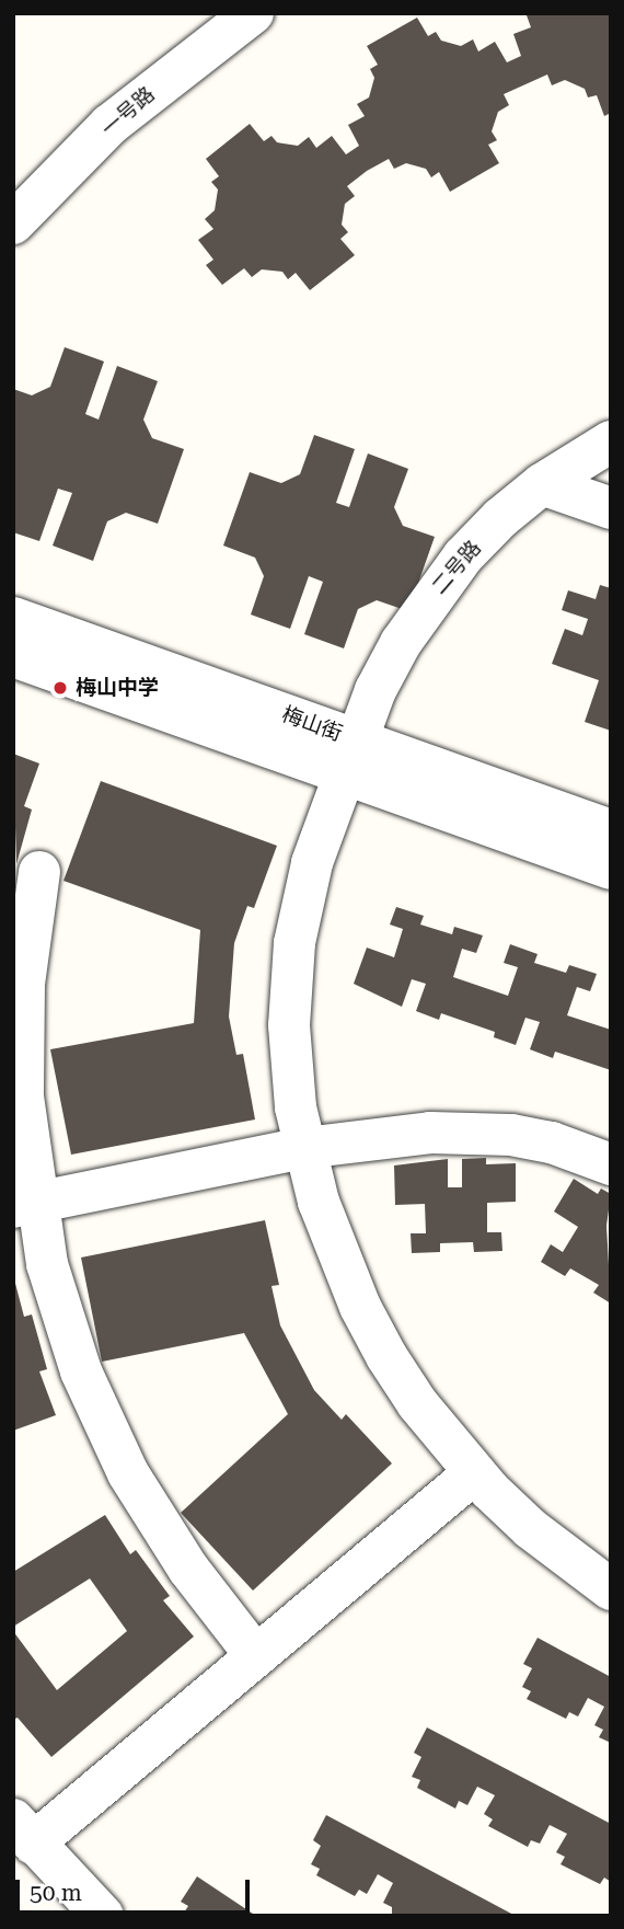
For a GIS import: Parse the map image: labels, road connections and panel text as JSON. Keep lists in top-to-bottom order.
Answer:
{
  "streets": {
    "street": ["一号路", "二号路", "梅山街"]
  },
  "crossings": [
    ["二号路", "梅山街"]
  ],
  "places": ["梅山中学"],
  "scale_bar": "50 m"
}
